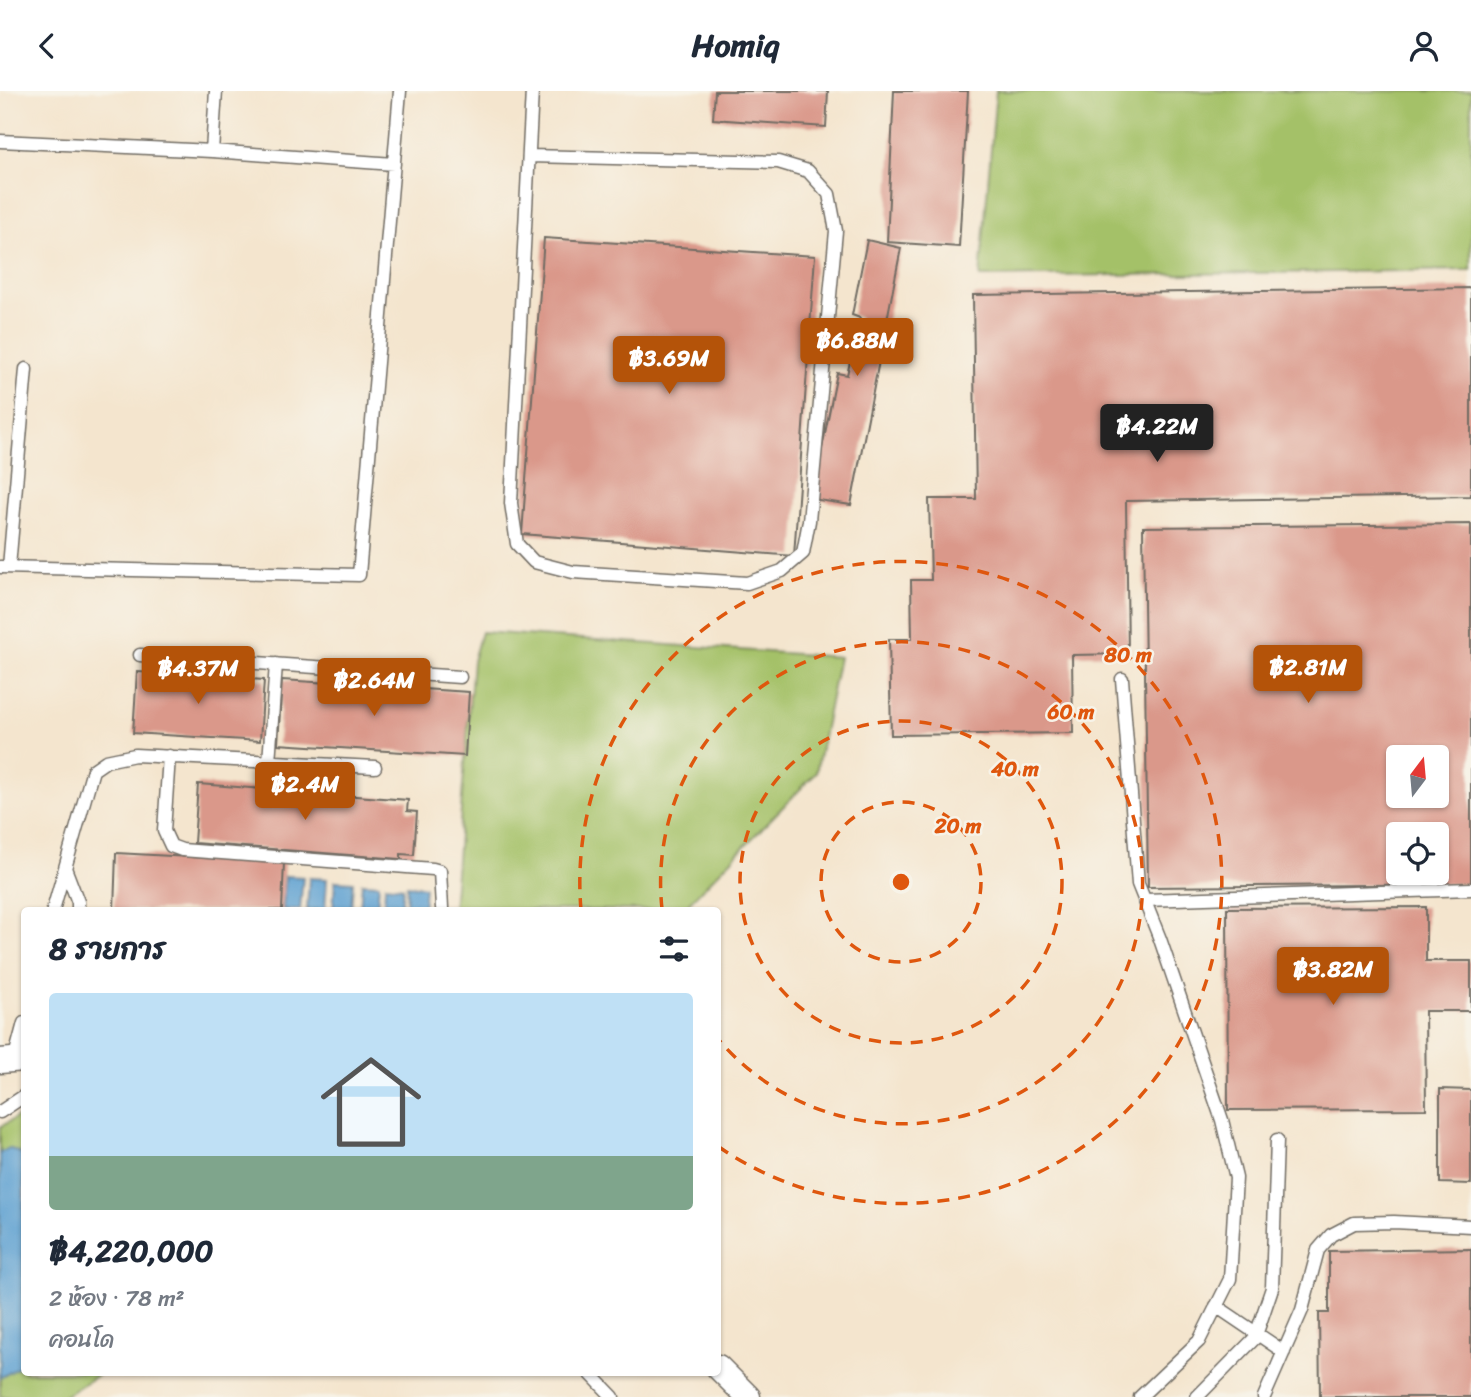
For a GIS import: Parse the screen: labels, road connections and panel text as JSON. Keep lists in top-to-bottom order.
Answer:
{
  "north": "top",
  "page": {
    "header": "Homiq",
    "price": [
      "฿6.88M",
      "฿3.69M",
      "฿4.22M",
      "฿2.81M",
      "฿4.37M",
      "฿2.64M",
      "฿2.4M",
      "฿3.82M"
    ],
    "heading": "8 รายการ",
    "list": [
      {
        "name": "฿4,220,000",
        "note": "2 ห้อง · 78 m² · คอนโด"
      }
    ]
  },
  "rings": [
    "80 m",
    "60 m",
    "40 m",
    "20 m"
  ]
}
